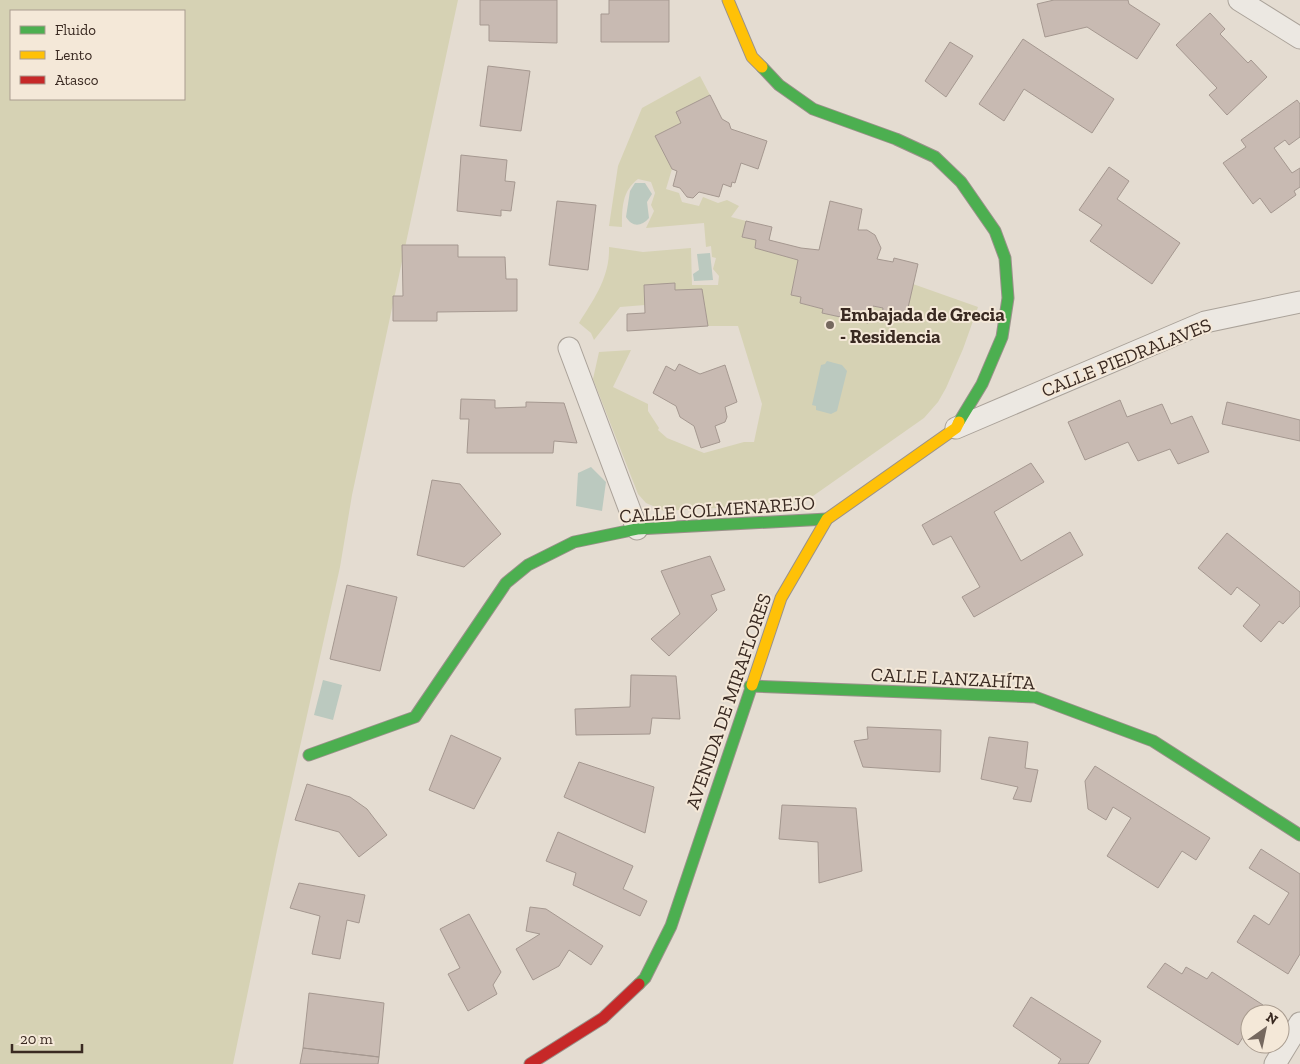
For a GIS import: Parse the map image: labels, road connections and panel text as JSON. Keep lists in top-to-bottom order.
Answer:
{
  "streets": {
    "street": [
      "CALLE PIEDRALAVES",
      "CALLE COLMENAREJO",
      "CALLE LANZAHÍTA",
      "AVENIDA DE MIRAFLORES"
    ]
  },
  "crossings": [
    ["CALLE PIEDRALAVES", "AVENIDA DE MIRAFLORES"],
    ["CALLE COLMENAREJO", "AVENIDA DE MIRAFLORES"],
    ["CALLE LANZAHÍTA", "AVENIDA DE MIRAFLORES"]
  ],
  "places": ["Embajada de Grecia - Residencia"],
  "legend": ["Fluido", "Lento", "Atasco"],
  "scale_bar": "20 m",
  "north": "top right"
}
